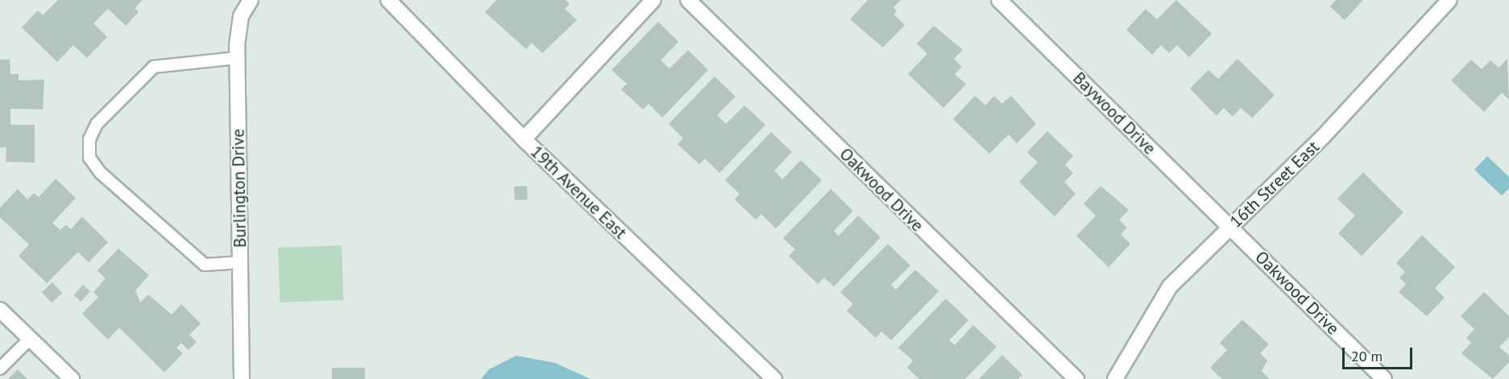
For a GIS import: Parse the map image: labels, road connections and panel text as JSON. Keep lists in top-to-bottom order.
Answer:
{
  "streets": {
    "street": [
      "Baywood Drive",
      "16th Street East",
      "Burlington Drive",
      "Oakwood Drive",
      "19th Avenue East"
    ]
  },
  "crossings": [
    ["Baywood Drive", "16th Street East"],
    ["Baywood Drive", "Oakwood Drive"],
    ["16th Street East", "Oakwood Drive"]
  ],
  "scale_bar": "20 m"
}
